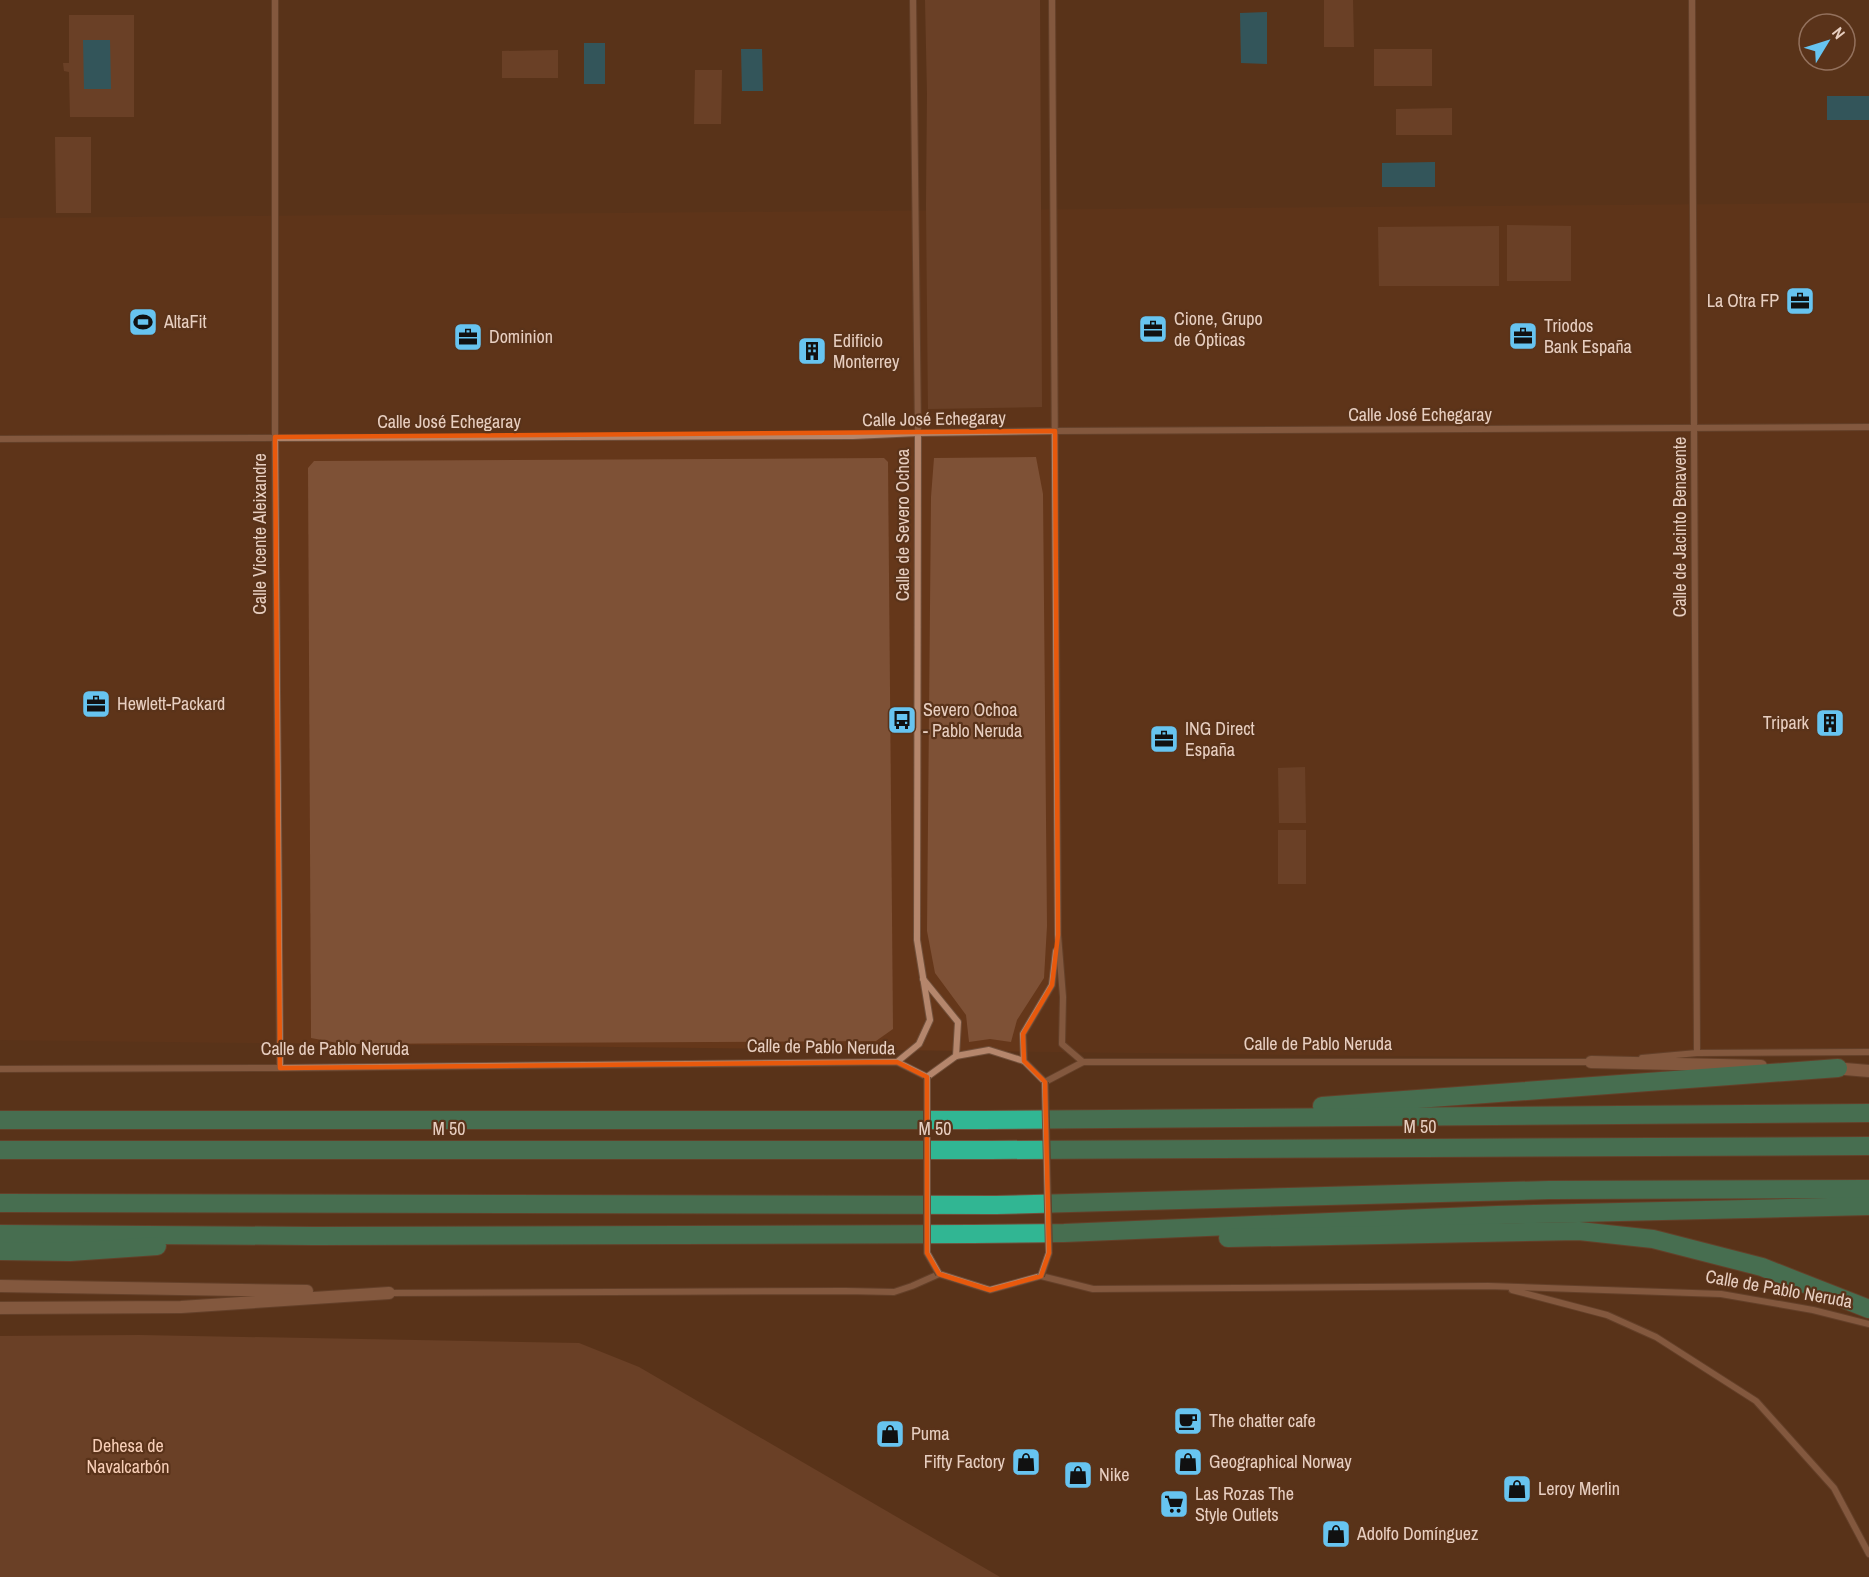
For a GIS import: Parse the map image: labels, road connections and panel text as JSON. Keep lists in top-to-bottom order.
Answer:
{
  "streets": {
    "highway": ["M 50"],
    "street": [
      "Calle José Echegaray",
      "Calle de Severo Ochoa",
      "Calle de Jacinto Benavente",
      "Calle Vicente Aleixandre",
      "Calle de Pablo Neruda"
    ]
  },
  "crossings": [
    ["Calle José Echegaray", "Calle de Severo Ochoa"],
    ["Calle José Echegaray", "Calle de Jacinto Benavente"],
    ["Calle José Echegaray", "Calle Vicente Aleixandre"],
    ["Calle de Severo Ochoa", "Calle de Pablo Neruda"],
    ["Calle de Jacinto Benavente", "Calle de Pablo Neruda"],
    ["Calle Vicente Aleixandre", "Calle de Pablo Neruda"]
  ],
  "parks": ["Dehesa de Navalcarbón"],
  "places": {
    "office": [
      "La Otra FP",
      "Cione, Grupo de Ópticas",
      "Triodos Bank España",
      "Dominion",
      "Hewlett-Packard",
      "ING Direct España"
    ],
    "sports": ["AltaFit"],
    "building": ["Edificio Monterrey", "Tripark"],
    "bus stop": ["Severo Ochoa - Pablo Neruda"],
    "cafe": ["The chatter cafe"],
    "shop": [
      "Puma",
      "Fifty Factory",
      "Geographical Norway",
      "Nike",
      "Leroy Merlin",
      "Adolfo Domínguez"
    ],
    "supermarket": ["Las Rozas The Style Outlets"]
  },
  "north": "top right"
}
